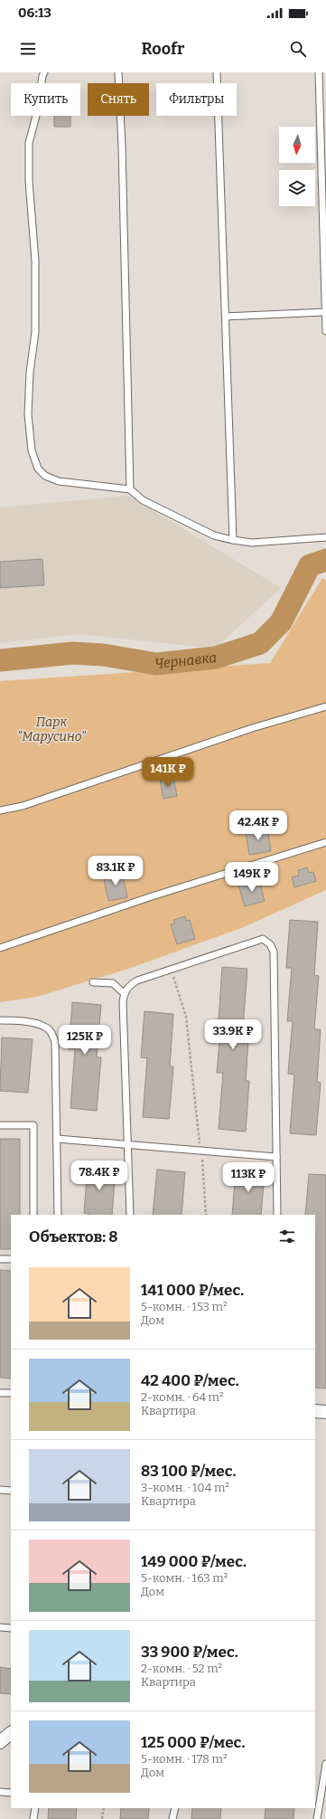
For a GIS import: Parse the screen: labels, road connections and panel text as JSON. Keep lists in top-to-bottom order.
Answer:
{
  "water": ["Чернавка"],
  "parks": ["Парк \"Марусино\""],
  "north": "bottom",
  "page": {
    "status": "06:13",
    "header": "Roofr",
    "chip": ["Купить", "Снять", "Фильтры"],
    "price": [
      "141K ₽",
      "42.4K ₽",
      "83.1K ₽",
      "149K ₽",
      "33.9K ₽",
      "125K ₽",
      "78.4K ₽",
      "113K ₽"
    ],
    "heading": "Объектов: 8",
    "list": [
      {
        "name": "141 000 ₽/мес.",
        "note": "5-комн. · 153 m² · Дом"
      },
      {
        "name": "42 400 ₽/мес.",
        "note": "2-комн. · 64 m² · Квартира"
      },
      {
        "name": "83 100 ₽/мес.",
        "note": "3-комн. · 104 m² · Квартира"
      },
      {
        "name": "149 000 ₽/мес.",
        "note": "5-комн. · 163 m² · Дом"
      },
      {
        "name": "33 900 ₽/мес.",
        "note": "2-комн. · 52 m² · Квартира"
      },
      {
        "name": "125 000 ₽/мес.",
        "note": "5-комн. · 178 m² · Дом"
      }
    ]
  }
}
